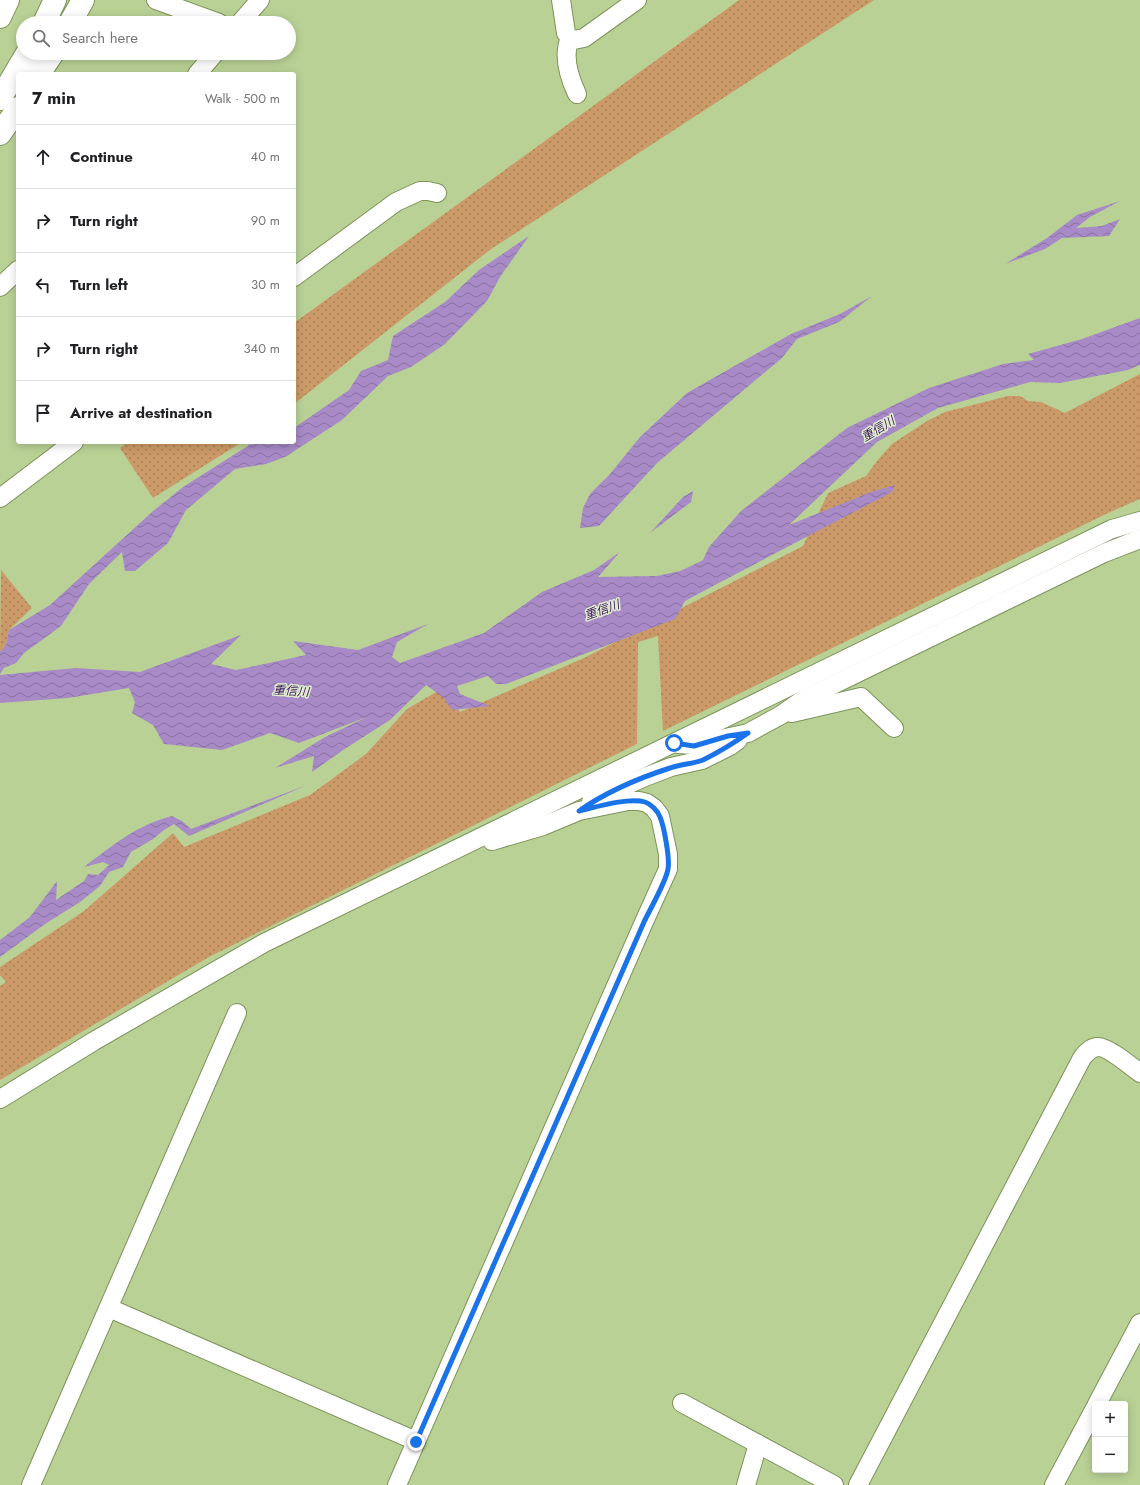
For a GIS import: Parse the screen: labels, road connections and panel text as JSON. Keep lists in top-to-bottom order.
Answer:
{
  "water": ["重信川"],
  "page": {
    "search": "Search here",
    "heading": ["7 min", "Walk · 500 m"],
    "list": [
      ["Continue", "40 m"],
      ["Turn right", "90 m"],
      ["Turn left", "30 m"],
      ["Turn right", "340 m"],
      "Arrive at destination"
    ],
    "map_buttons": ["+", "−"]
  }
}
